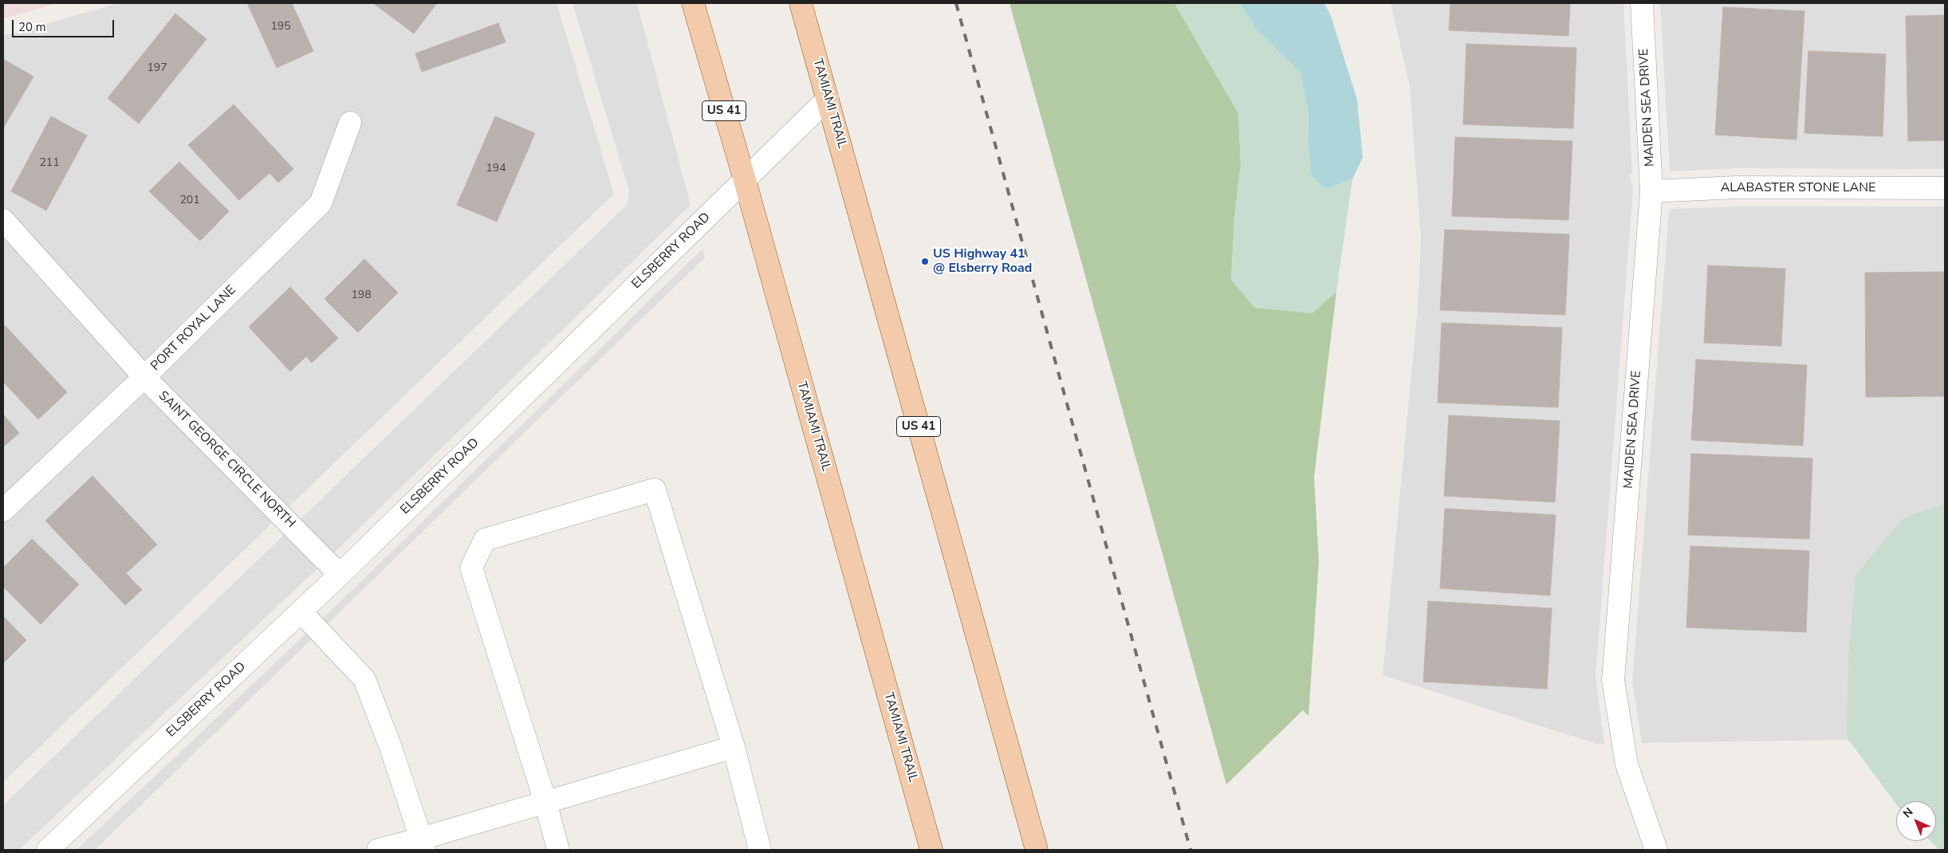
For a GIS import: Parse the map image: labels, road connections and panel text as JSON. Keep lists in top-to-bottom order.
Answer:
{
  "streets": {
    "main road": ["TAMIAMI TRAIL", "US 41"],
    "street": [
      "MAIDEN SEA DRIVE",
      "ALABASTER STONE LANE",
      "ELSBERRY ROAD",
      "PORT ROYAL LANE",
      "SAINT GEORGE CIRCLE NORTH"
    ]
  },
  "crossings": [
    ["TAMIAMI TRAIL", "ELSBERRY ROAD"],
    ["MAIDEN SEA DRIVE", "ALABASTER STONE LANE"],
    ["ELSBERRY ROAD", "SAINT GEORGE CIRCLE NORTH"],
    ["PORT ROYAL LANE", "SAINT GEORGE CIRCLE NORTH"]
  ],
  "places": ["US Highway 41 @ Elsberry Road"],
  "house_numbers": [
    "195",
    "197",
    "211",
    "194",
    "201",
    "198"
  ],
  "scale_bar": "20 m",
  "north": "top left"
}
